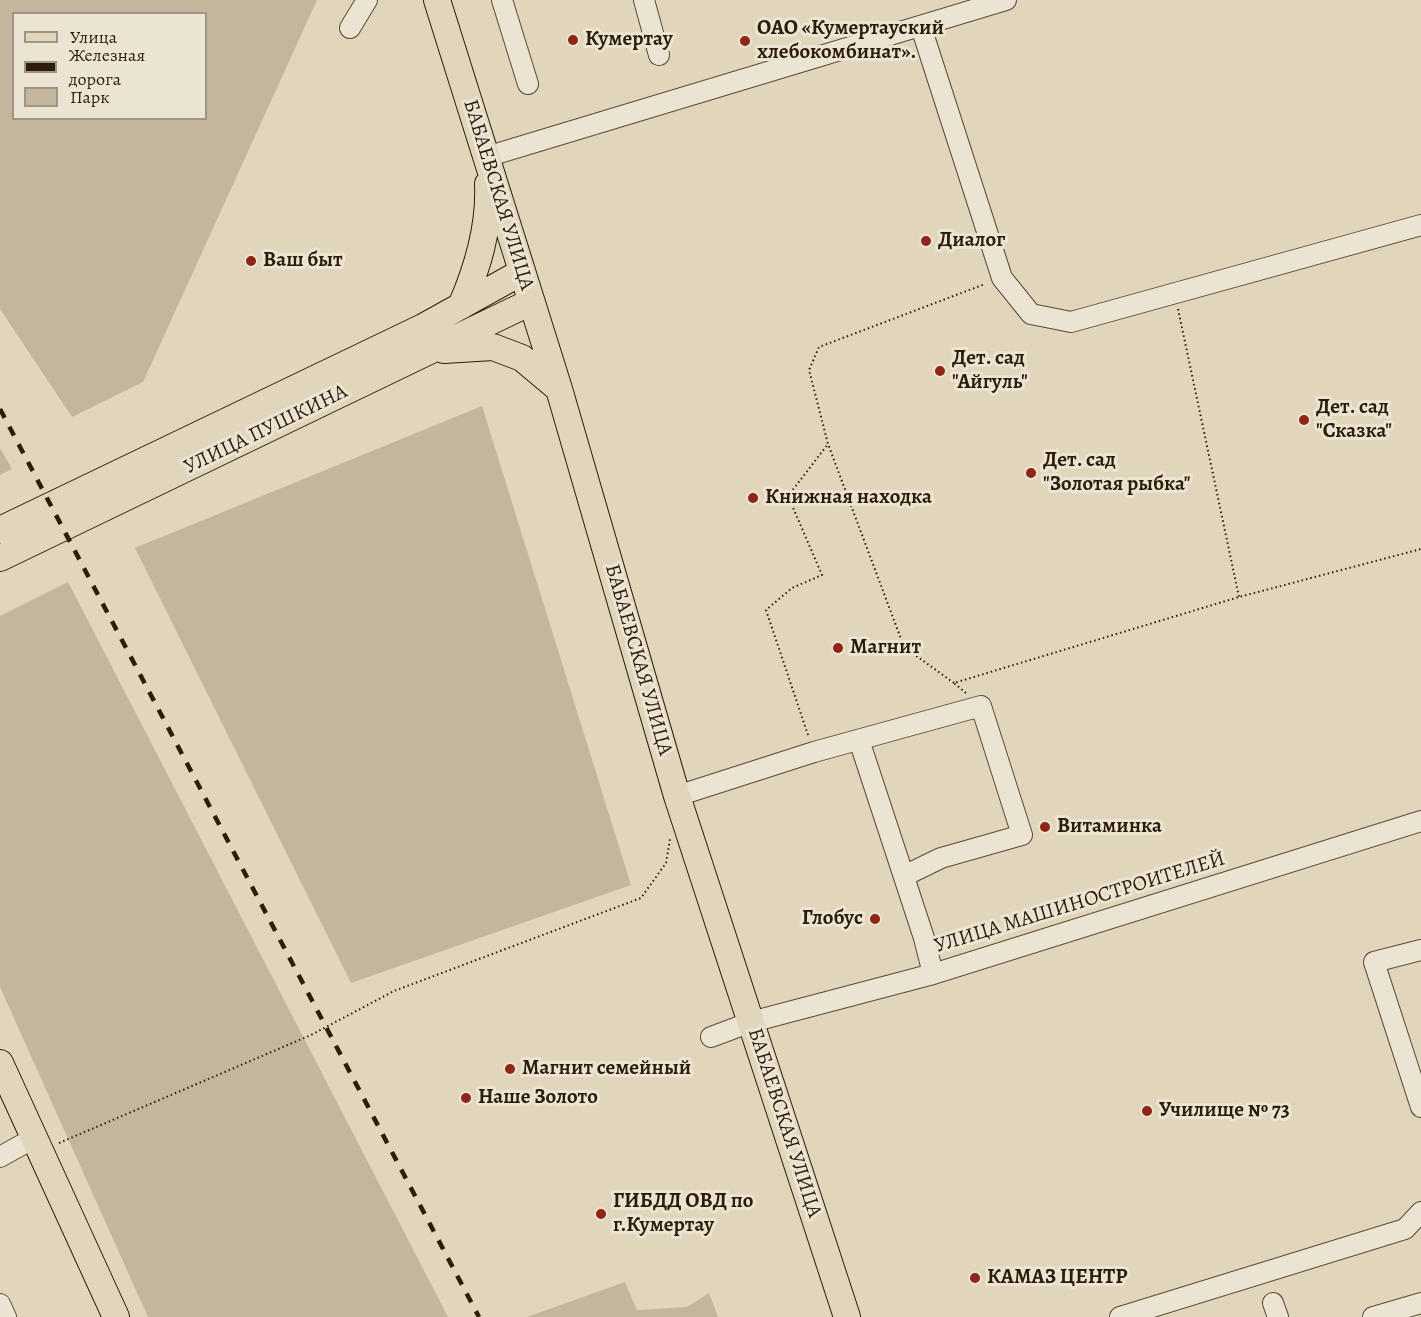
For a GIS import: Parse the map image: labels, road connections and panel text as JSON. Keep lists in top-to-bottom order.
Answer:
{
  "streets": {
    "main road": ["БАБАЕВСКАЯ УЛИЦА", "УЛИЦА ПУШКИНА"],
    "street": ["УЛИЦА МАШИНОСТРОИТЕЛЕЙ"]
  },
  "crossings": [
    ["БАБАЕВСКАЯ УЛИЦА", "УЛИЦА ПУШКИНА"],
    ["БАБАЕВСКАЯ УЛИЦА", "УЛИЦА МАШИНОСТРОИТЕЛЕЙ"]
  ],
  "places": [
    "Кумертау",
    "ОАО «Кумертауский хлебокомбинат».",
    "Диалог",
    "Ваш быт",
    "Дет. сад \"Айгуль\"",
    "Дет. сад \"Сказка\"",
    "Дет. сад \"Золотая рыбка\"",
    "Книжная находка",
    "Магнит",
    "Витаминка",
    "Глобус",
    "Магнит семейный",
    "Наше Золото",
    "Училище № 73",
    "ГИБДД ОВД по г.Кумертау",
    "КАМАЗ ЦЕНТР"
  ],
  "legend": ["Улица", "Железная дорога", "Парк"]
}
